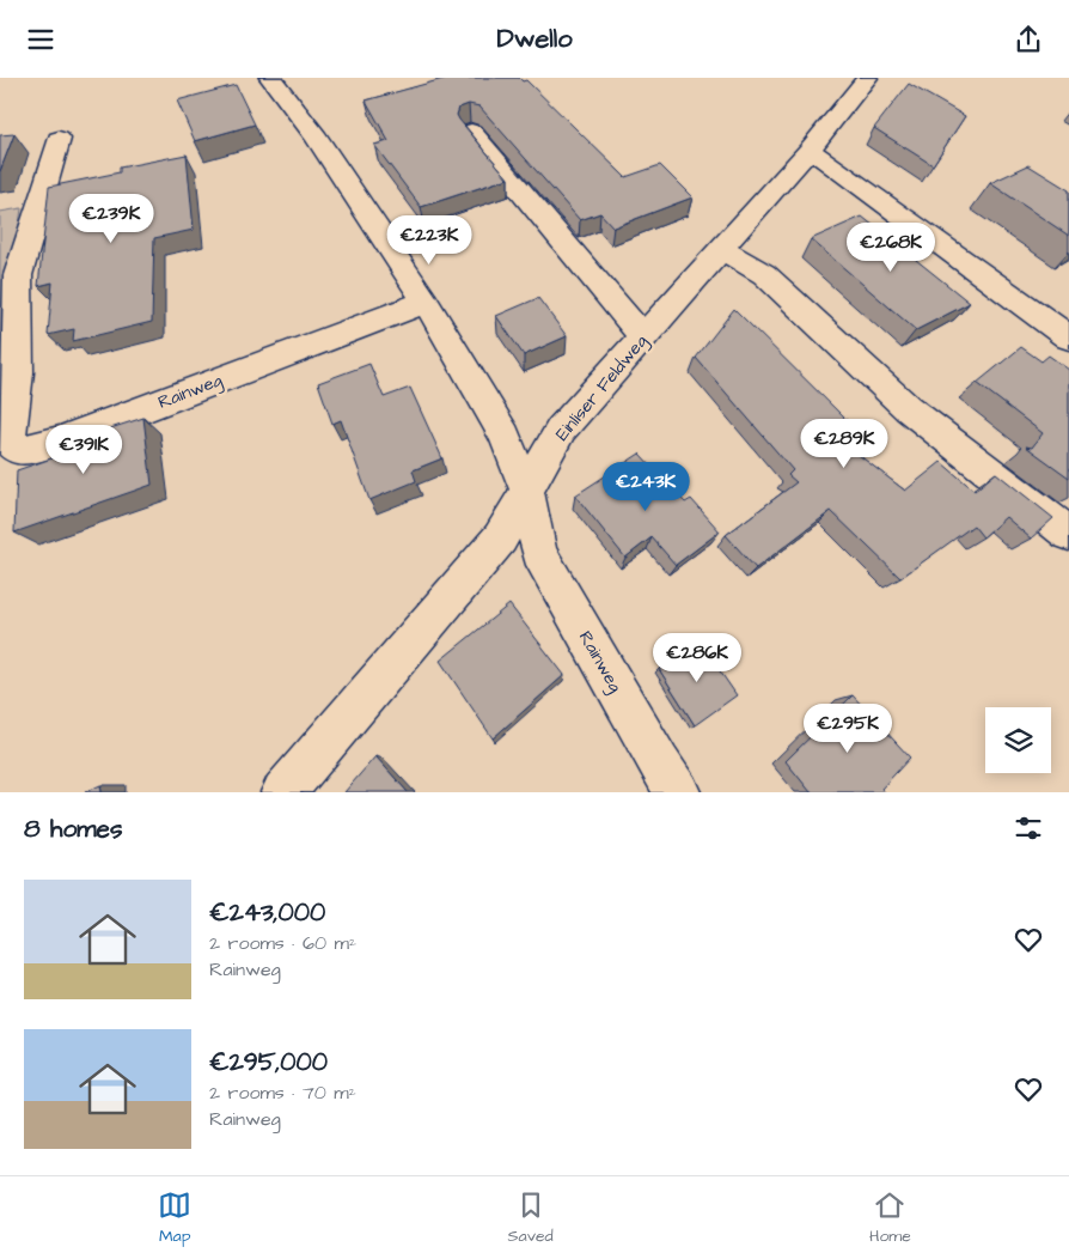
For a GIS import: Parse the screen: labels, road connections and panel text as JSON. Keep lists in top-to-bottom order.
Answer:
{
  "streets": {
    "street": ["Einliser Feldweg", "Rainweg"]
  },
  "crossings": [
    ["Einliser Feldweg", "Rainweg"]
  ],
  "page": {
    "header": "Dwello",
    "price": [
      "€239K",
      "€223K",
      "€268K",
      "€289K",
      "€391K",
      "€243K",
      "€286K",
      "€295K"
    ],
    "heading": "8 homes",
    "list": [
      {
        "name": "€243,000",
        "note": "2 rooms · 60 m² · Rainweg"
      },
      {
        "name": "€295,000",
        "note": "2 rooms · 70 m² · Rainweg"
      }
    ],
    "tabs": ["Map", "Saved", "Home"]
  }
}
